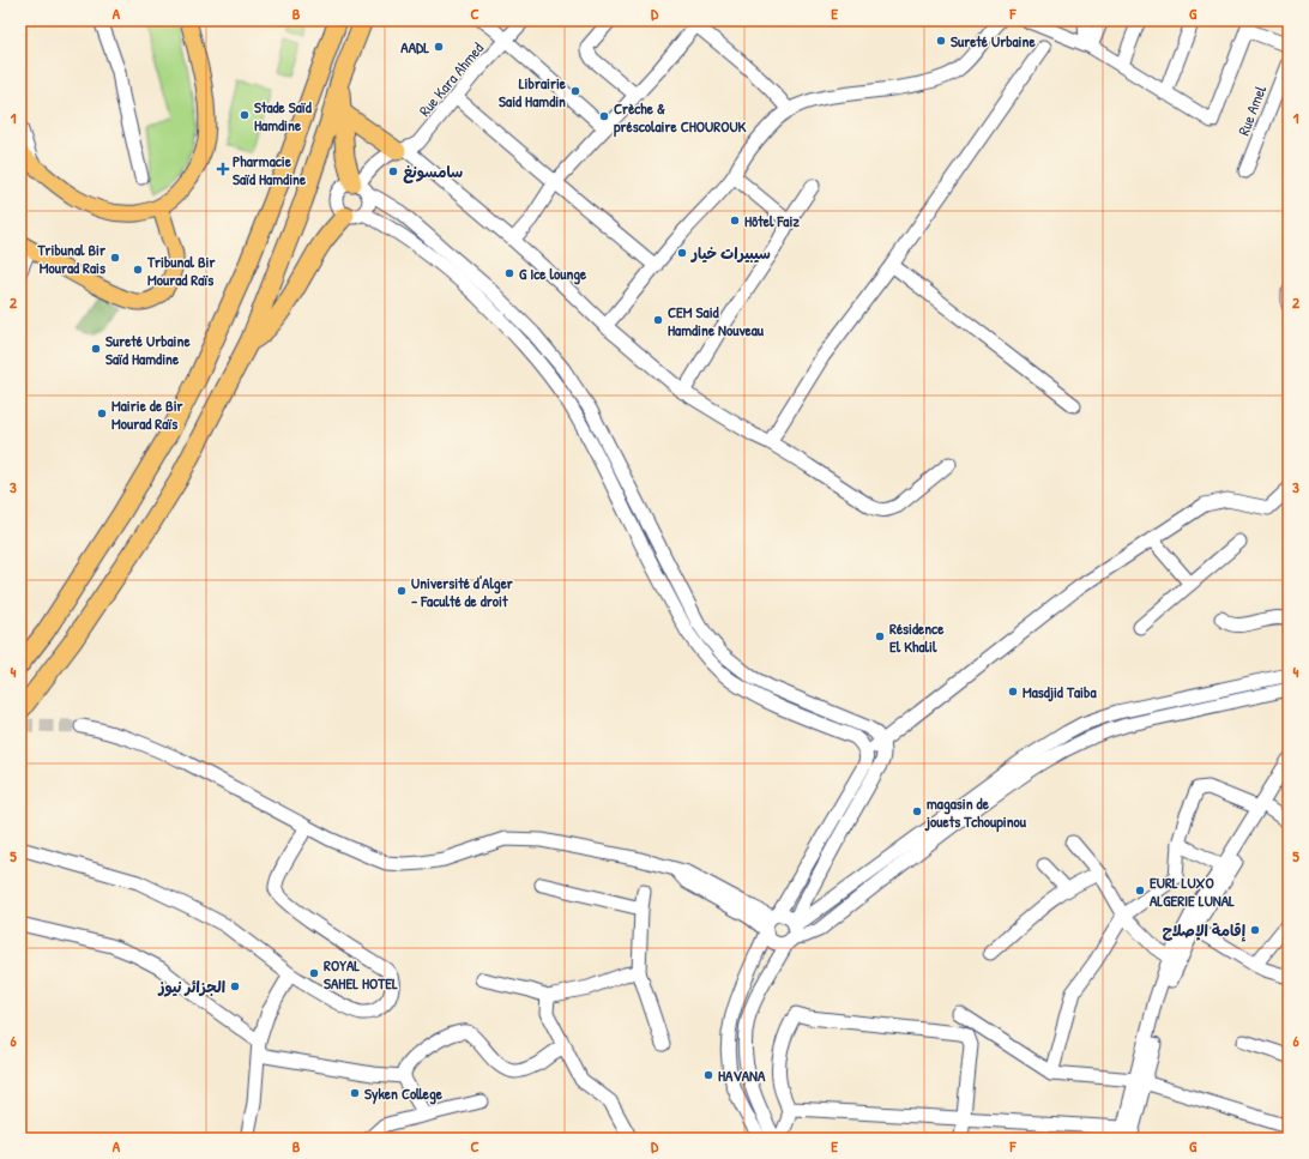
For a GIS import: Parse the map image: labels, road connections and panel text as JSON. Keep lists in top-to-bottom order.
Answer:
{
  "streets": {
    "street": ["Rue Kara Ahmed", "Rue Amel"]
  },
  "places": {
    "other": [
      "Sureté Urbaine",
      "AADL",
      "Librairie Said Hamdin",
      "Stade Saïd Hamdine",
      "Crèche & préscolaire CHOUROUK",
      "سامسونغ",
      "Hôtel Faiz",
      "سيبيرات خيار",
      "Tribunal Bir Mourad Rais",
      "Tribunal Bir Mourad Raïs",
      "G Ice lounge",
      "CEM Said Hamdine Nouveau",
      "Sureté Urbaine Saïd Hamdine",
      "Mairie de Bir Mourad Raïs",
      "Université d'Alger - Faculté de droit",
      "Résidence El Khalil",
      "Masdjid Taiba",
      "magasin de jouets Tchoupinou",
      "EURL LUXO ALGERIE LUNAL",
      "إقامة الإصلاح",
      "ROYAL SAHEL HOTEL",
      "الجزائر نيوز",
      "HAVANA",
      "Syken College"
    ],
    "health": ["Pharmacie Saïd Hamdine"]
  },
  "grid": {
    "columns": [
      "A",
      "B",
      "C",
      "D",
      "E",
      "F",
      "G"
    ],
    "rows": [
      "1",
      "2",
      "3",
      "4",
      "5",
      "6"
    ]
  }
}
